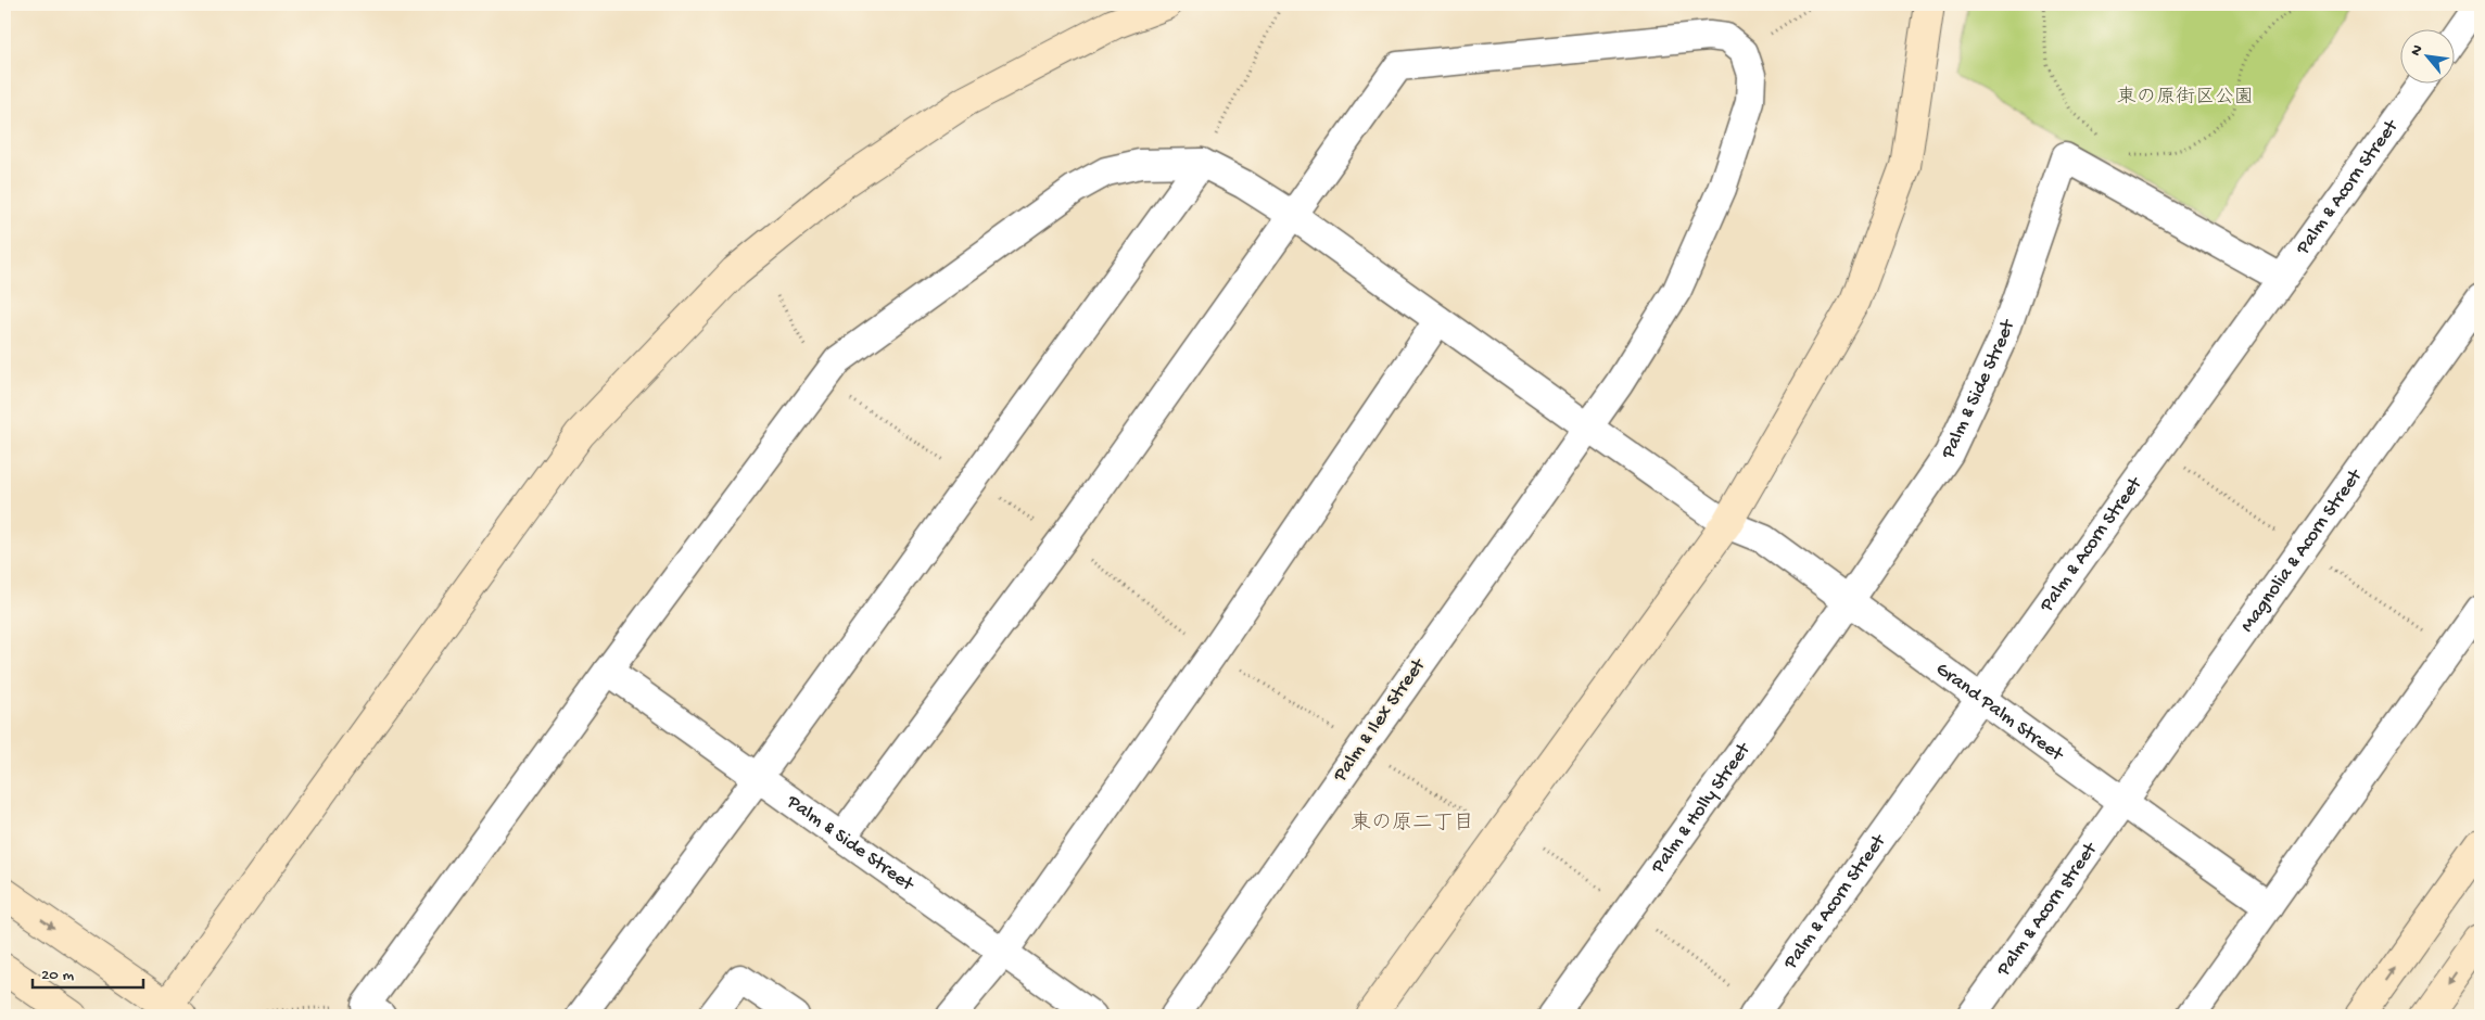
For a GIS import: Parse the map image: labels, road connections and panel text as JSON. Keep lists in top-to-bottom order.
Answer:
{
  "streets": {
    "street": [
      "Palm & Acorn Street",
      "Palm & Side Street",
      "Magnolia & Acorn Street",
      "Grand Palm Street",
      "Palm & Ilex Street",
      "Palm & Holly Street",
      "Palm & Acorn street"
    ]
  },
  "crossings": [
    ["Palm & Acorn Street", "Palm & Side Street"],
    ["Palm & Acorn Street", "Grand Palm Street"],
    ["Palm & Side Street", "Grand Palm Street"],
    ["Palm & Side Street", "Palm & Holly Street"],
    ["Magnolia & Acorn Street", "Grand Palm Street"],
    ["Magnolia & Acorn Street", "Palm & Acorn street"],
    ["Grand Palm Street", "Palm & Ilex Street"],
    ["Grand Palm Street", "Palm & Holly Street"],
    ["Grand Palm Street", "Palm & Acorn street"]
  ],
  "districts": ["東の原二丁目"],
  "parks": ["東の原街区公園"],
  "scale_bar": "20 m",
  "north": "top left"
}
